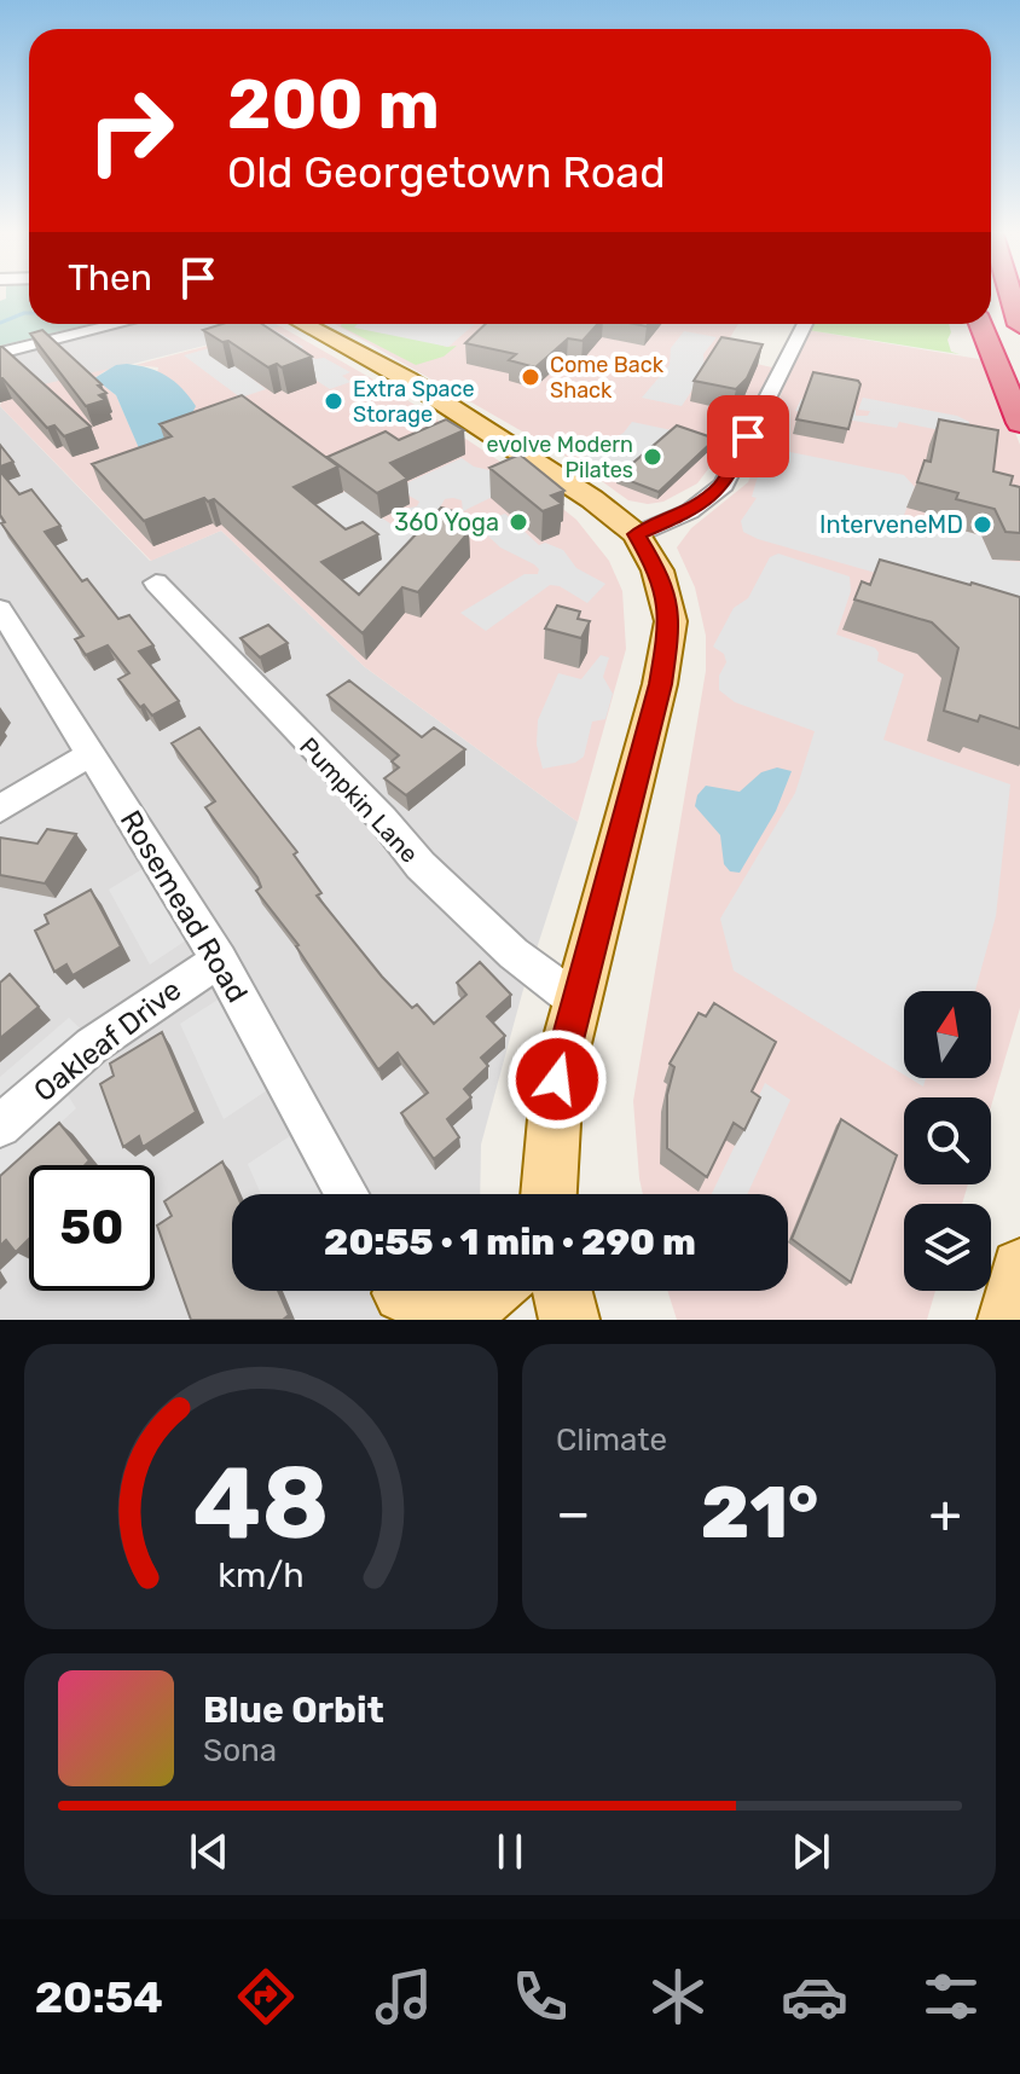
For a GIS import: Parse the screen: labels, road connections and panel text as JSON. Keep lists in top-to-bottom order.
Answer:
{
  "streets": {
    "street": ["Pumpkin Lane", "Rosemead Road", "Oakleaf Drive"]
  },
  "crossings": [
    ["Rosemead Road", "Oakleaf Drive"]
  ],
  "places": [
    "Come Back Shack",
    "Extra Space Storage",
    "evolve Modern Pilates",
    "360 Yoga",
    "InterveneMD"
  ],
  "north": "top",
  "page": {
    "turn": ["200 m", "Old Georgetown Road"],
    "then": "Then",
    "limit": "50",
    "trip": "20:55 · 1 min · 290 m",
    "tile": "Climate",
    "heat": ["−", "21°", "+"],
    "song": ["Blue Orbit", "Sona"],
    "tabs": "20:54",
    "gauge": ["48", "km/h"]
  }
}
